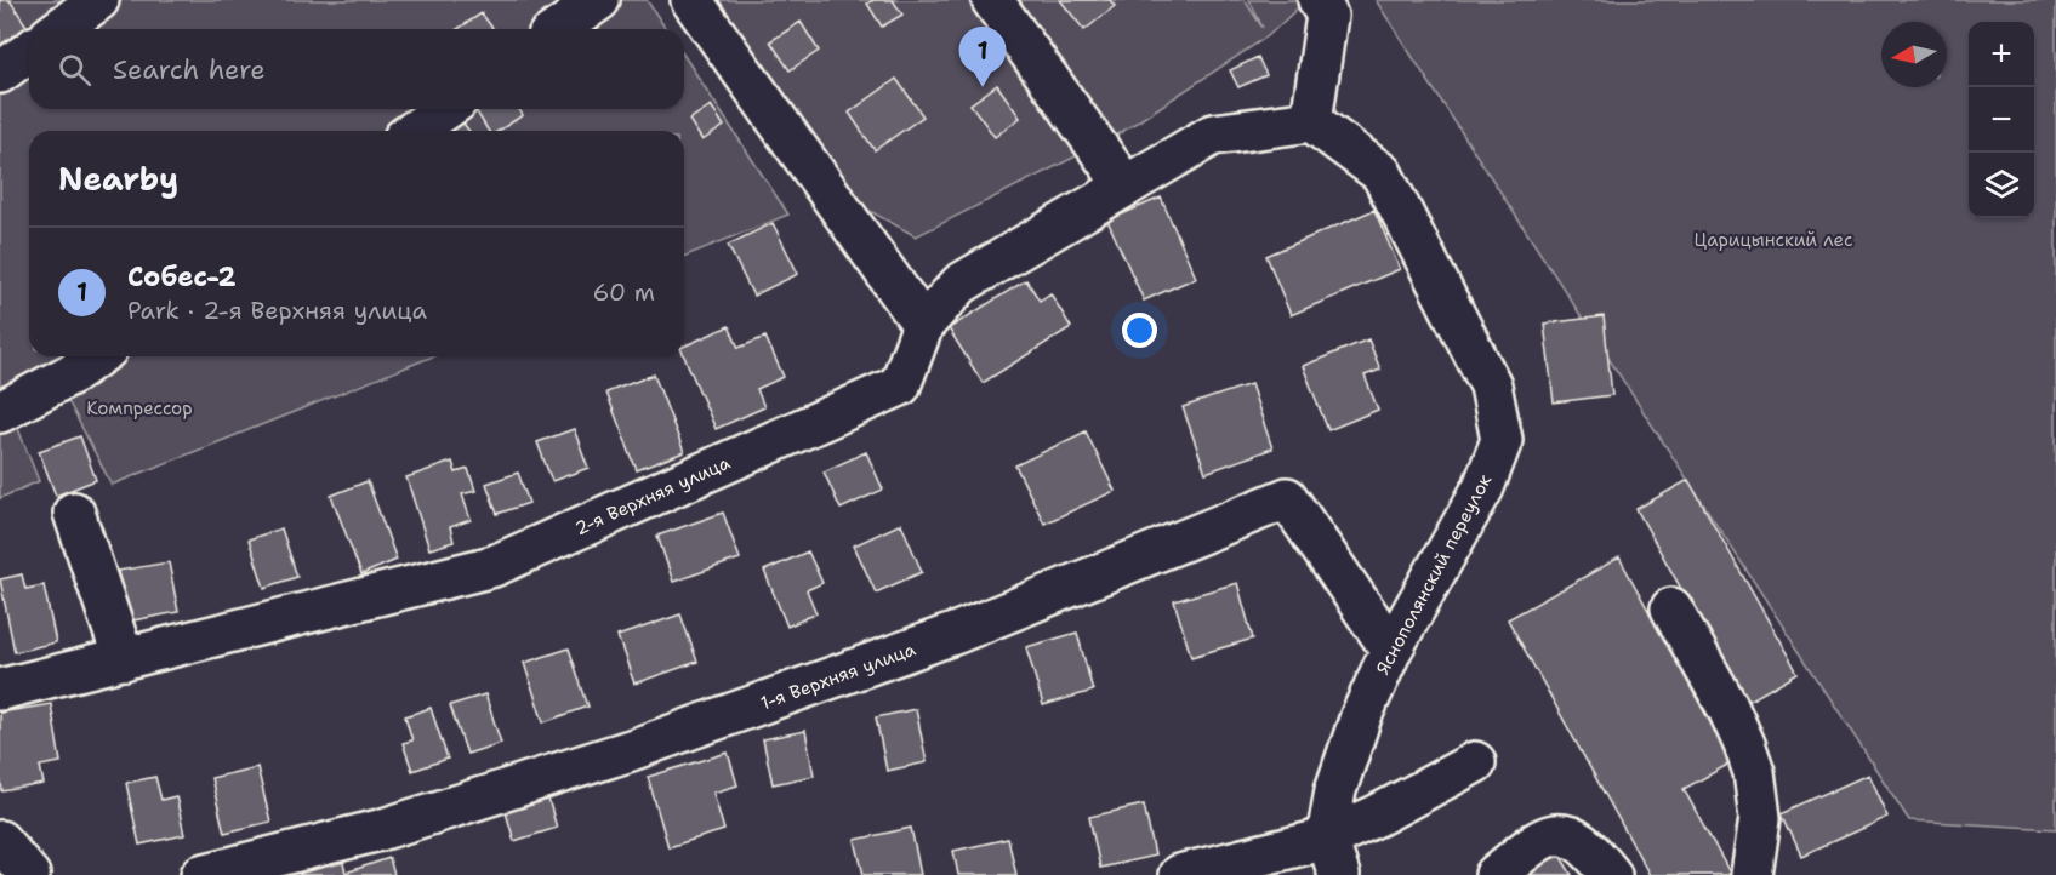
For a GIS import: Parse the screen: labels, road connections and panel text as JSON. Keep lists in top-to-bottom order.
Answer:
{
  "streets": {
    "street": ["2-я Верхняя улица", "Яснополянский переулок", "1-я Верхняя улица"]
  },
  "crossings": [
    ["2-я Верхняя улица", "Яснополянский переулок"],
    ["Яснополянский переулок", "1-я Верхняя улица"]
  ],
  "parks": ["Царицынский лес", "Компрессор"],
  "north": "left",
  "page": {
    "map_buttons": ["+", "−"],
    "pins": "1",
    "search": "Search here",
    "heading": "Nearby",
    "list": [
      {
        "mark": "1",
        "name": "Собес-2",
        "note": "Park · 2-я Верхняя улица",
        "value": "60 m"
      }
    ]
  }
}
